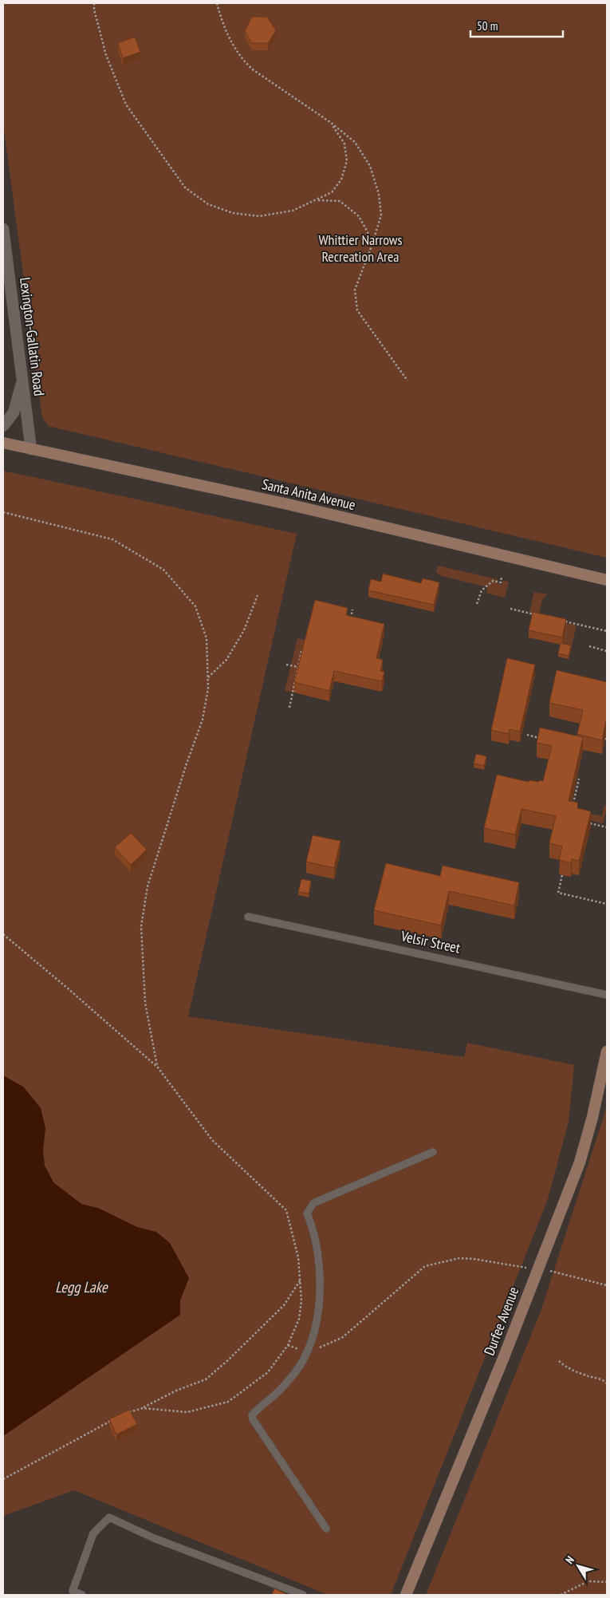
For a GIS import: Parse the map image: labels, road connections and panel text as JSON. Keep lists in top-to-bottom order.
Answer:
{
  "streets": {
    "main road": ["Santa Anita Avenue", "Durfee Avenue"],
    "street": ["Lexington-Gallatin Road"],
    "lane": ["Velsir Street"]
  },
  "crossings": [
    ["Lexington-Gallatin Road", "Santa Anita Avenue"]
  ],
  "water": ["Legg Lake"],
  "parks": ["Whittier Narrows Recreation Area"],
  "scale_bar": "50 m",
  "north": "top left"
}
